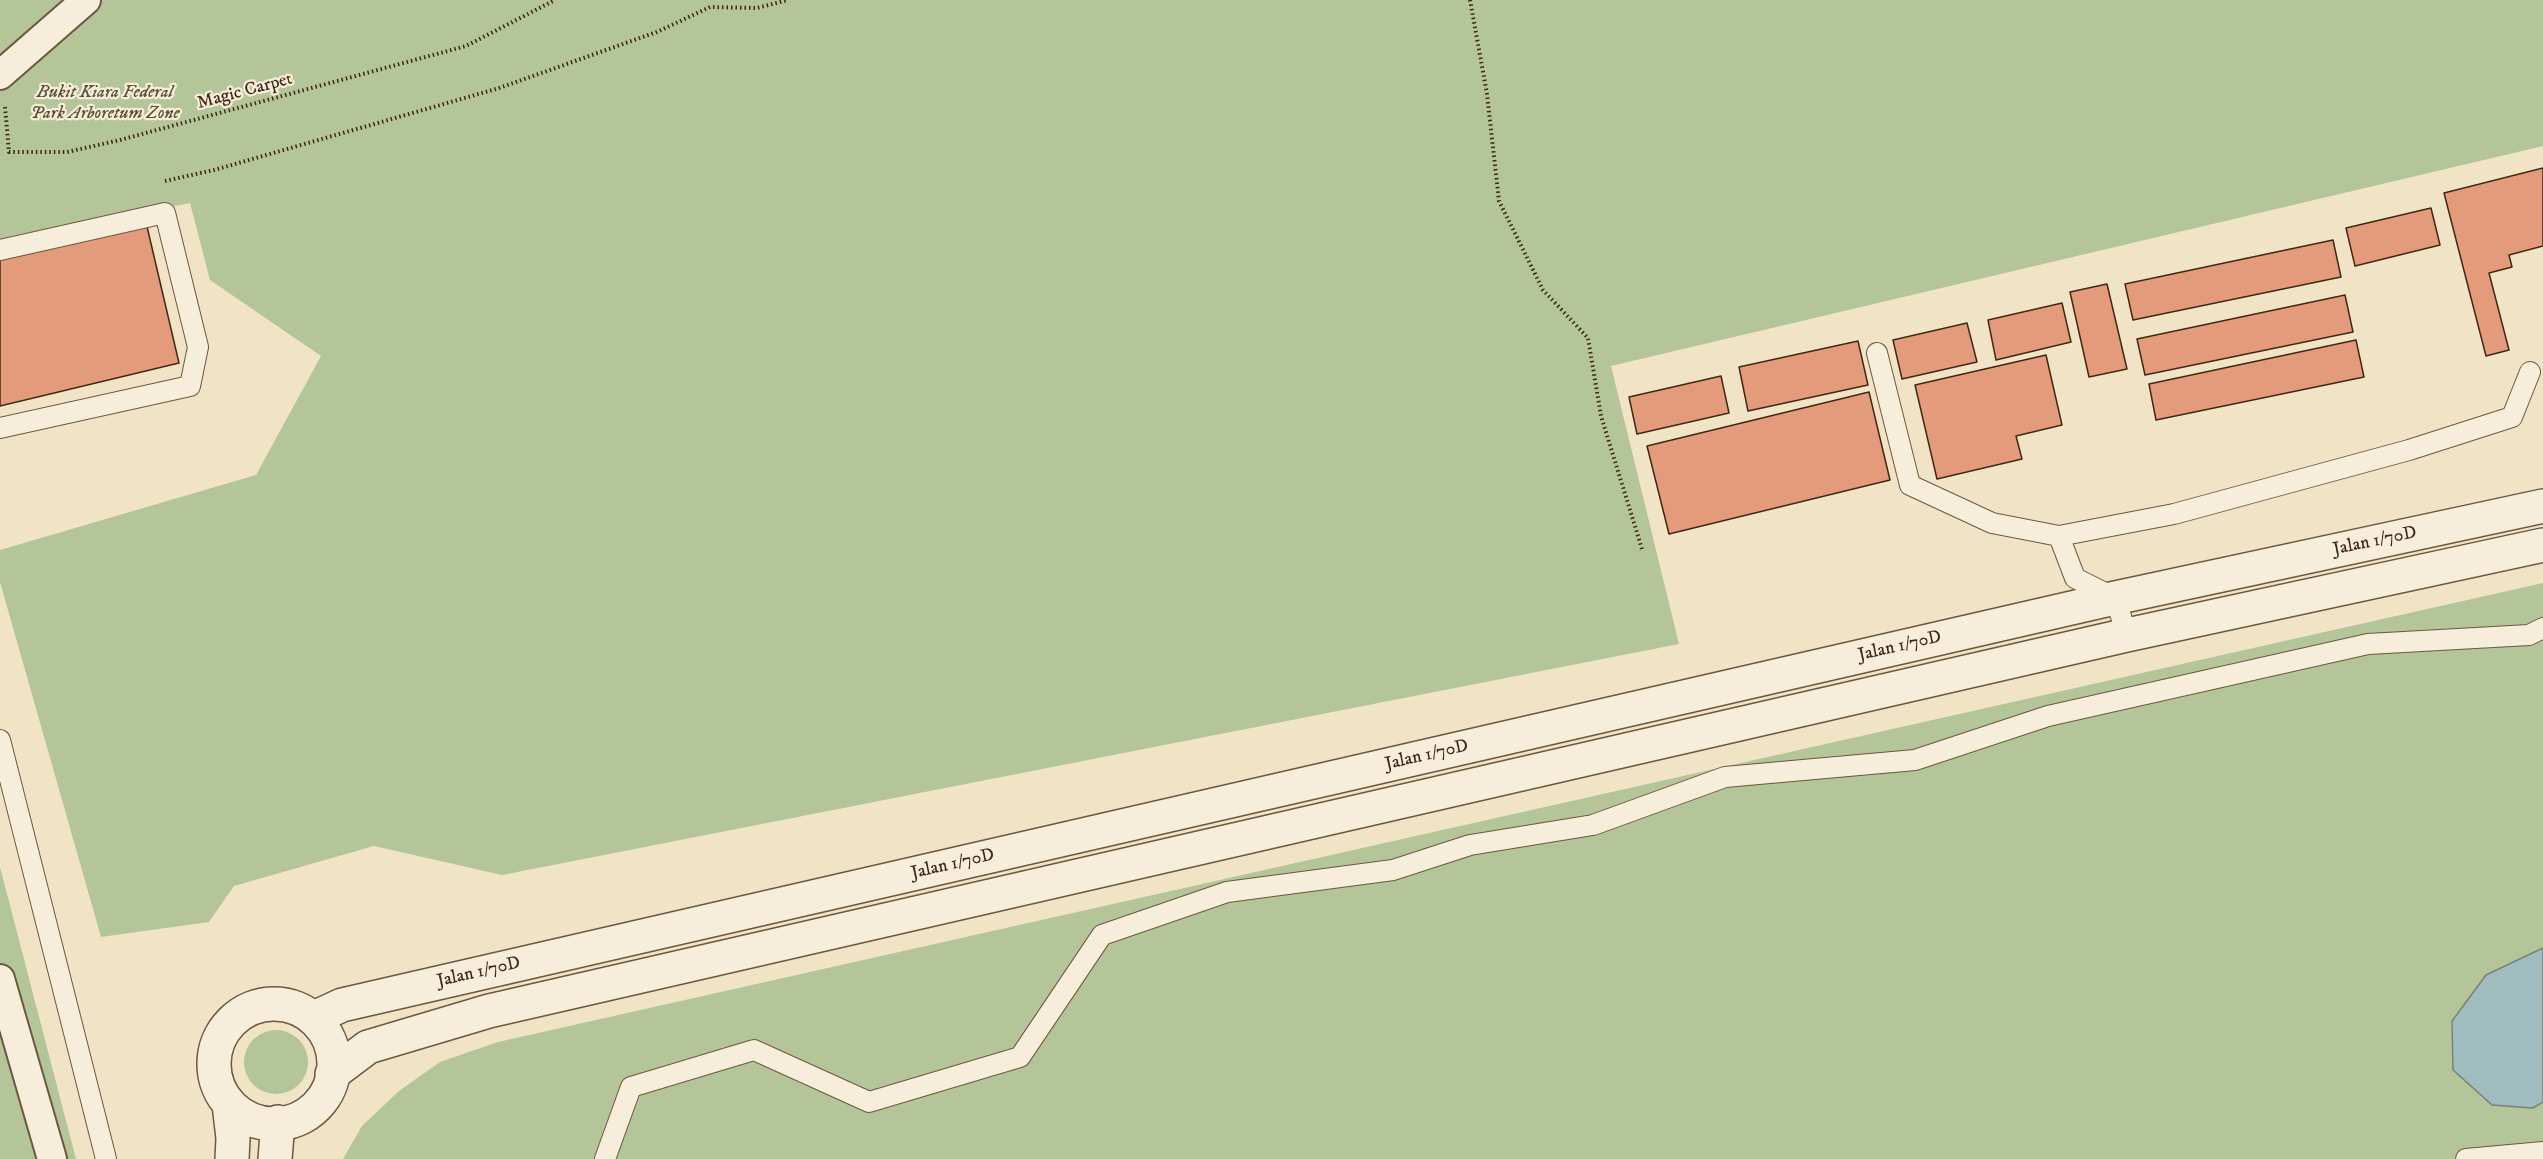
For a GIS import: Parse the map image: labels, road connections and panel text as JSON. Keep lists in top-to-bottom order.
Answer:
{
  "streets": {
    "street": ["Jalan 1/70D"],
    "path": ["Magic Carpet"]
  },
  "parks": ["Bukit Kiara Federal Park Arboretum Zone"]
}
